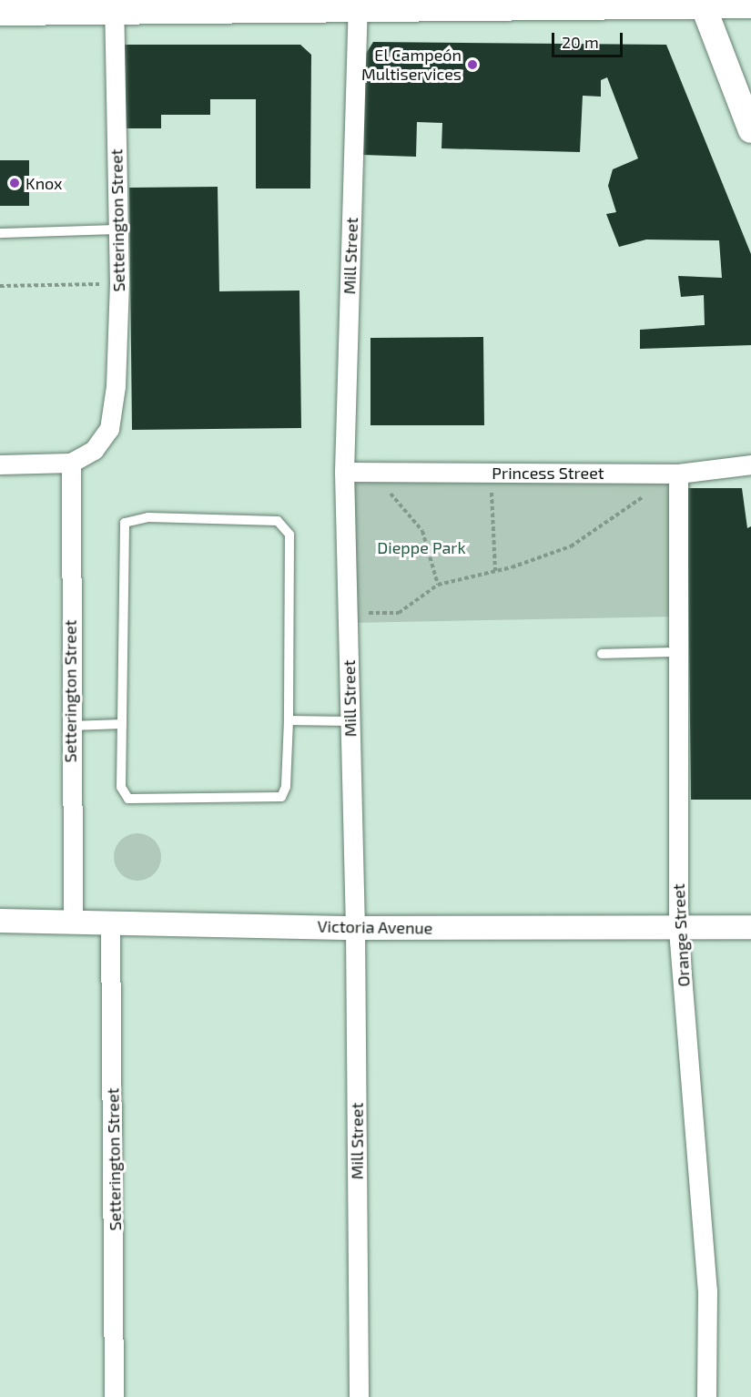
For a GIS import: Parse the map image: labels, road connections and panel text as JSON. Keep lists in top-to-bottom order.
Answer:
{
  "streets": {
    "street": [
      "Setterington Street",
      "Mill Street",
      "Princess Street",
      "Victoria Avenue",
      "Orange Street"
    ]
  },
  "crossings": [
    ["Setterington Street", "Victoria Avenue"],
    ["Mill Street", "Princess Street"],
    ["Mill Street", "Victoria Avenue"],
    ["Princess Street", "Orange Street"],
    ["Victoria Avenue", "Orange Street"]
  ],
  "parks": ["Dieppe Park"],
  "places": ["El Campeón Multiservices", "Knox"],
  "scale_bar": "20 m"
}
